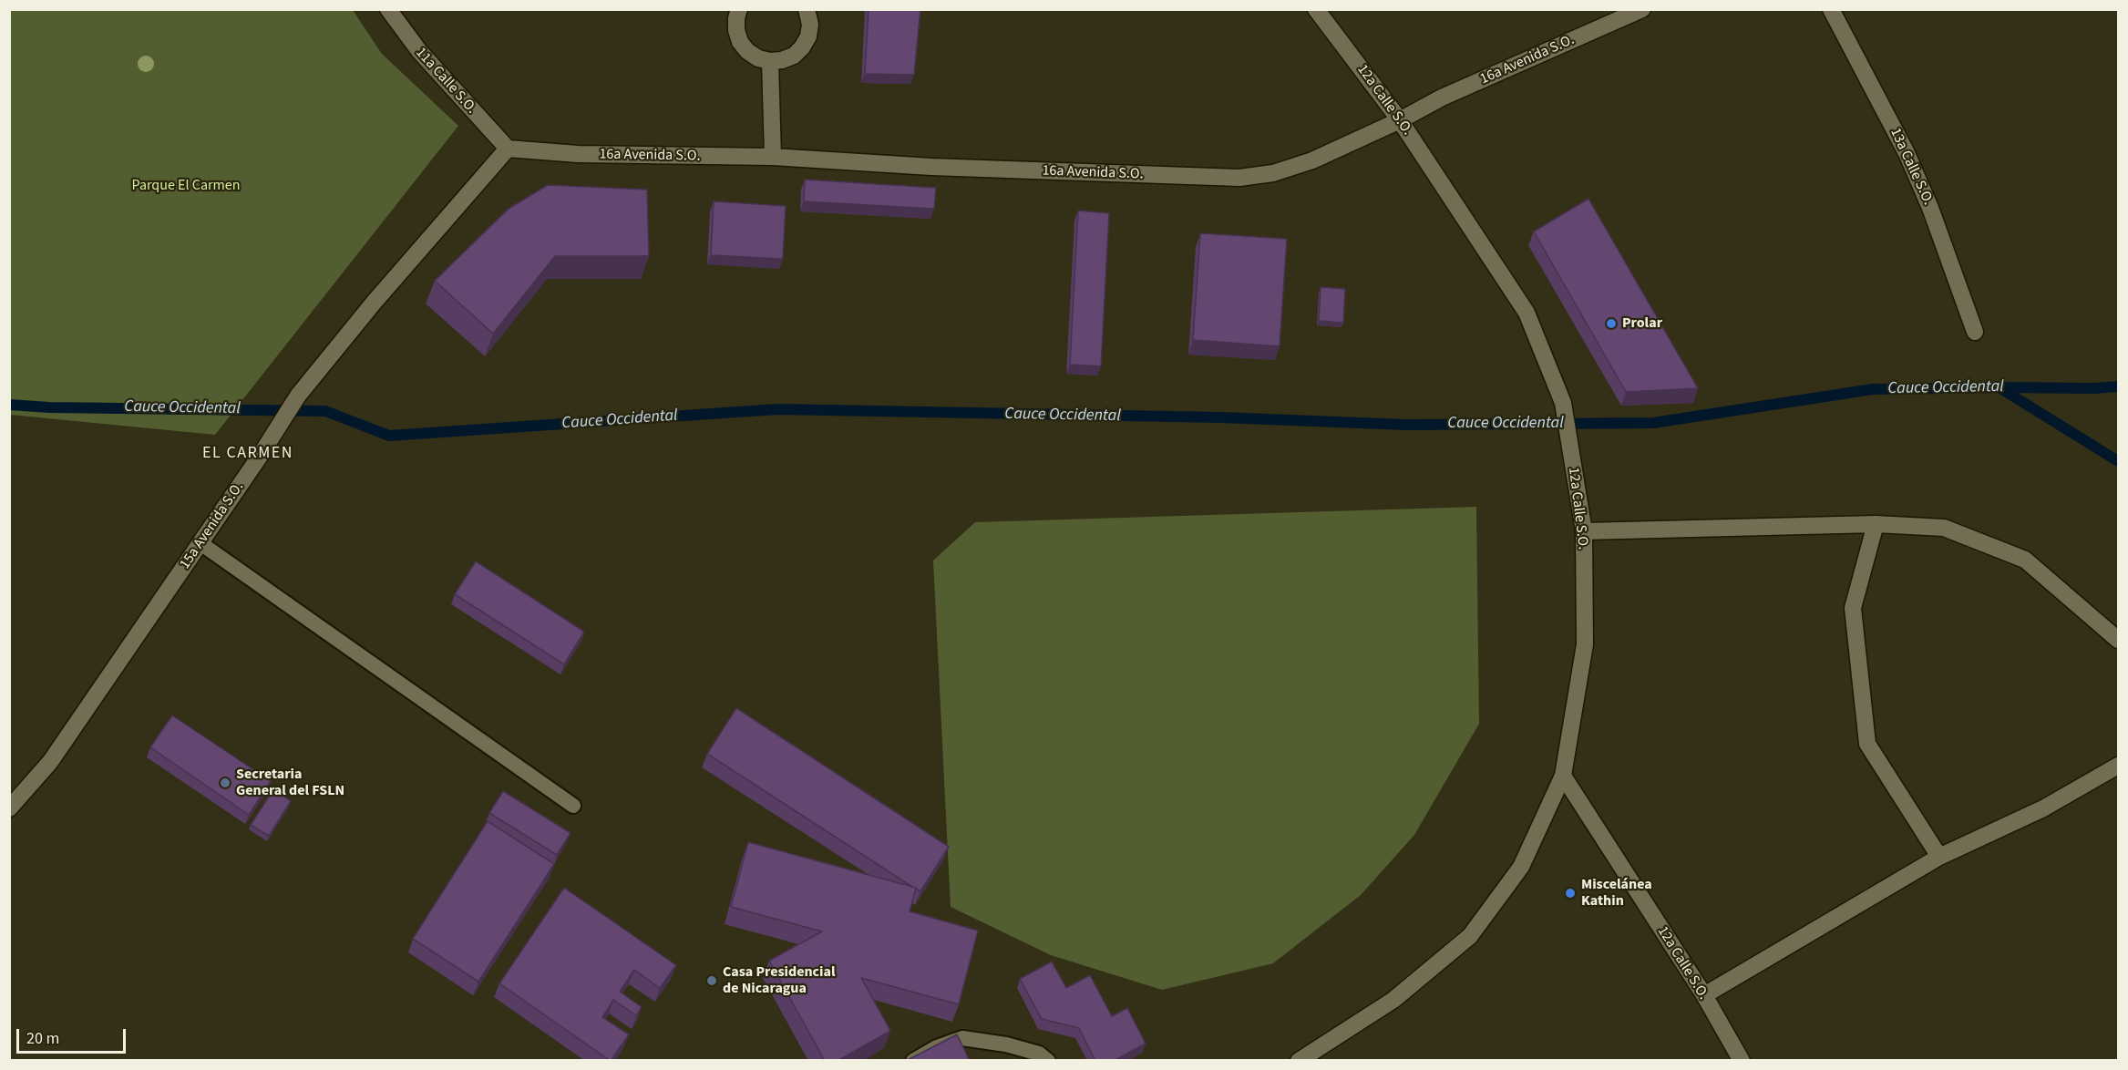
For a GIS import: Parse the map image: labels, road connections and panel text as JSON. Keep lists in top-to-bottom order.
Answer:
{
  "streets": {
    "street": [
      "16a Avenida S.O.",
      "11a Calle S.O.",
      "12a Calle S.O.",
      "13a Calle S.O.",
      "15a Avenida S.O."
    ]
  },
  "crossings": [
    ["16a Avenida S.O.", "11a Calle S.O."],
    ["16a Avenida S.O.", "12a Calle S.O."],
    ["16a Avenida S.O.", "15a Avenida S.O."],
    ["11a Calle S.O.", "15a Avenida S.O."]
  ],
  "districts": ["EL CARMEN"],
  "water": ["Cauce Occidental"],
  "parks": ["Parque El Carmen"],
  "places": [
    "Prolar",
    "Secretaria General del FSLN",
    "Miscelánea Kathin",
    "Casa Presidencial de Nicaragua"
  ],
  "scale_bar": "20 m"
}
